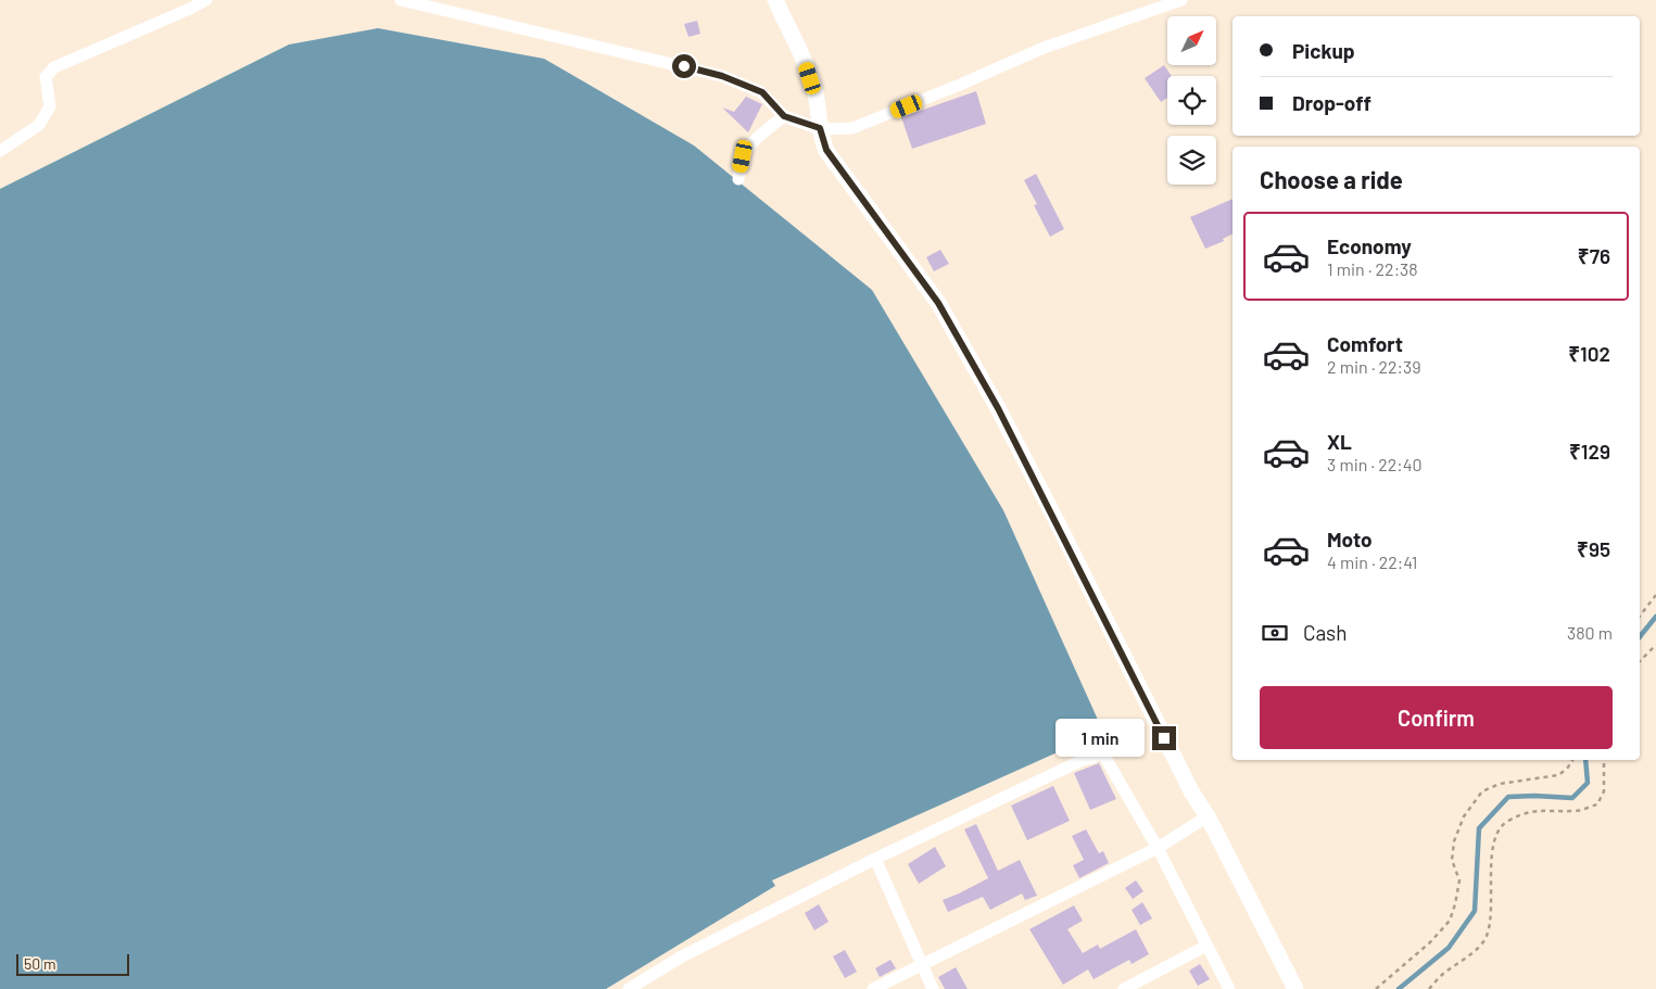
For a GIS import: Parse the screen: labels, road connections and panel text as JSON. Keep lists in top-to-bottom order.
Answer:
{
  "scale_bar": "50 m",
  "north": "top right",
  "page": {
    "banner": ["Pickup", "Drop-off"],
    "heading": "Choose a ride",
    "list": [
      {
        "name": "Economy",
        "note": "1 min · 22:38",
        "value": "₹76"
      },
      {
        "name": "Comfort",
        "note": "2 min · 22:39",
        "value": "₹102"
      },
      {
        "name": "XL",
        "note": "3 min · 22:40",
        "value": "₹129"
      },
      {
        "name": "Moto",
        "note": "4 min · 22:41",
        "value": "₹95"
      }
    ],
    "pay": ["Cash", "380 m"],
    "buttons": "Confirm",
    "bubble": "1 min",
    "scale": "50 m"
  }
}
